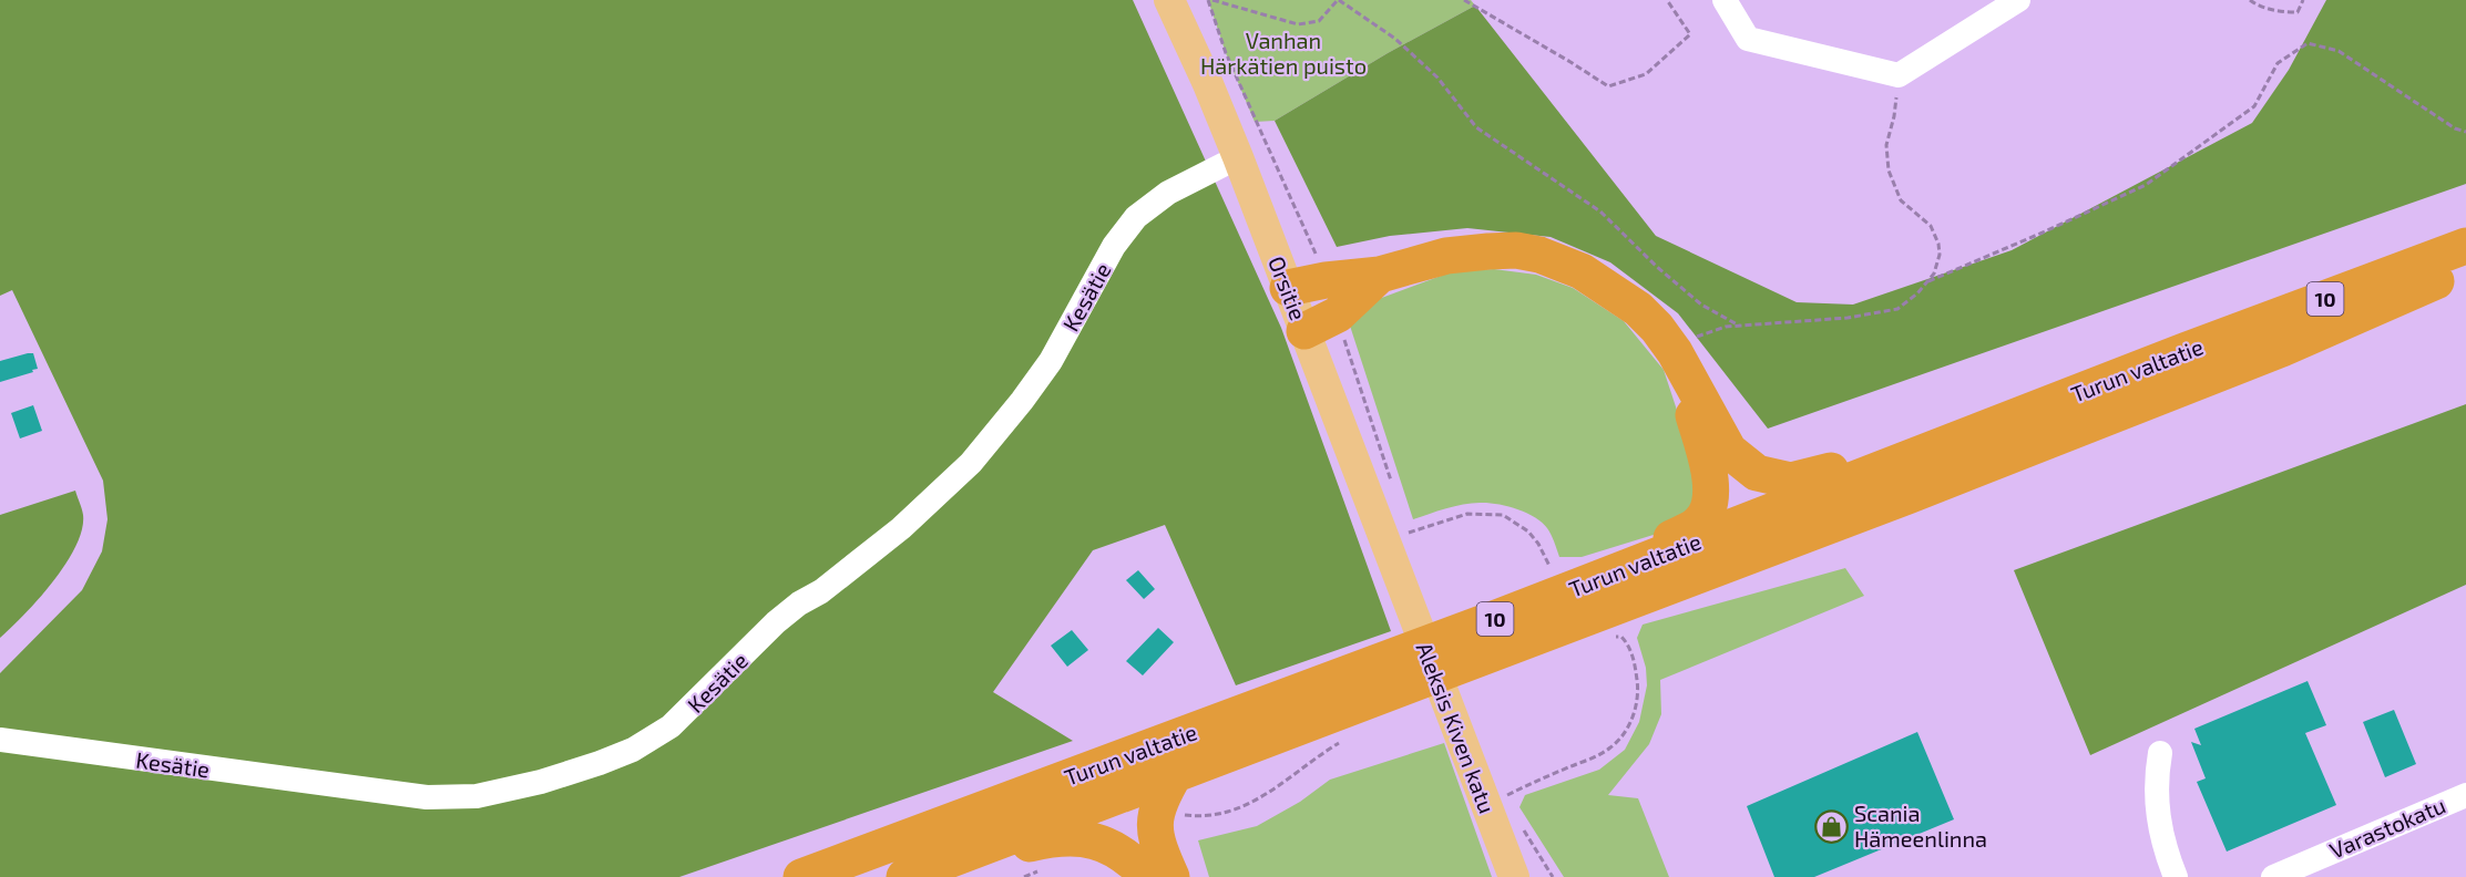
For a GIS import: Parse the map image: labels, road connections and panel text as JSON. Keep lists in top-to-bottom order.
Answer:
{
  "streets": {
    "highway": ["10", "Turun valtatie"],
    "main road": ["Orsitie", "Aleksis Kiven katu"],
    "street": ["Kesätie", "Varastokatu"]
  },
  "crossings": [
    ["Orsitie", "Kesätie"],
    ["Orsitie", "Aleksis Kiven katu"]
  ],
  "parks": ["Vanhan Härkätien puisto"],
  "places": {
    "shop": ["Scania Hämeenlinna"]
  }
}
